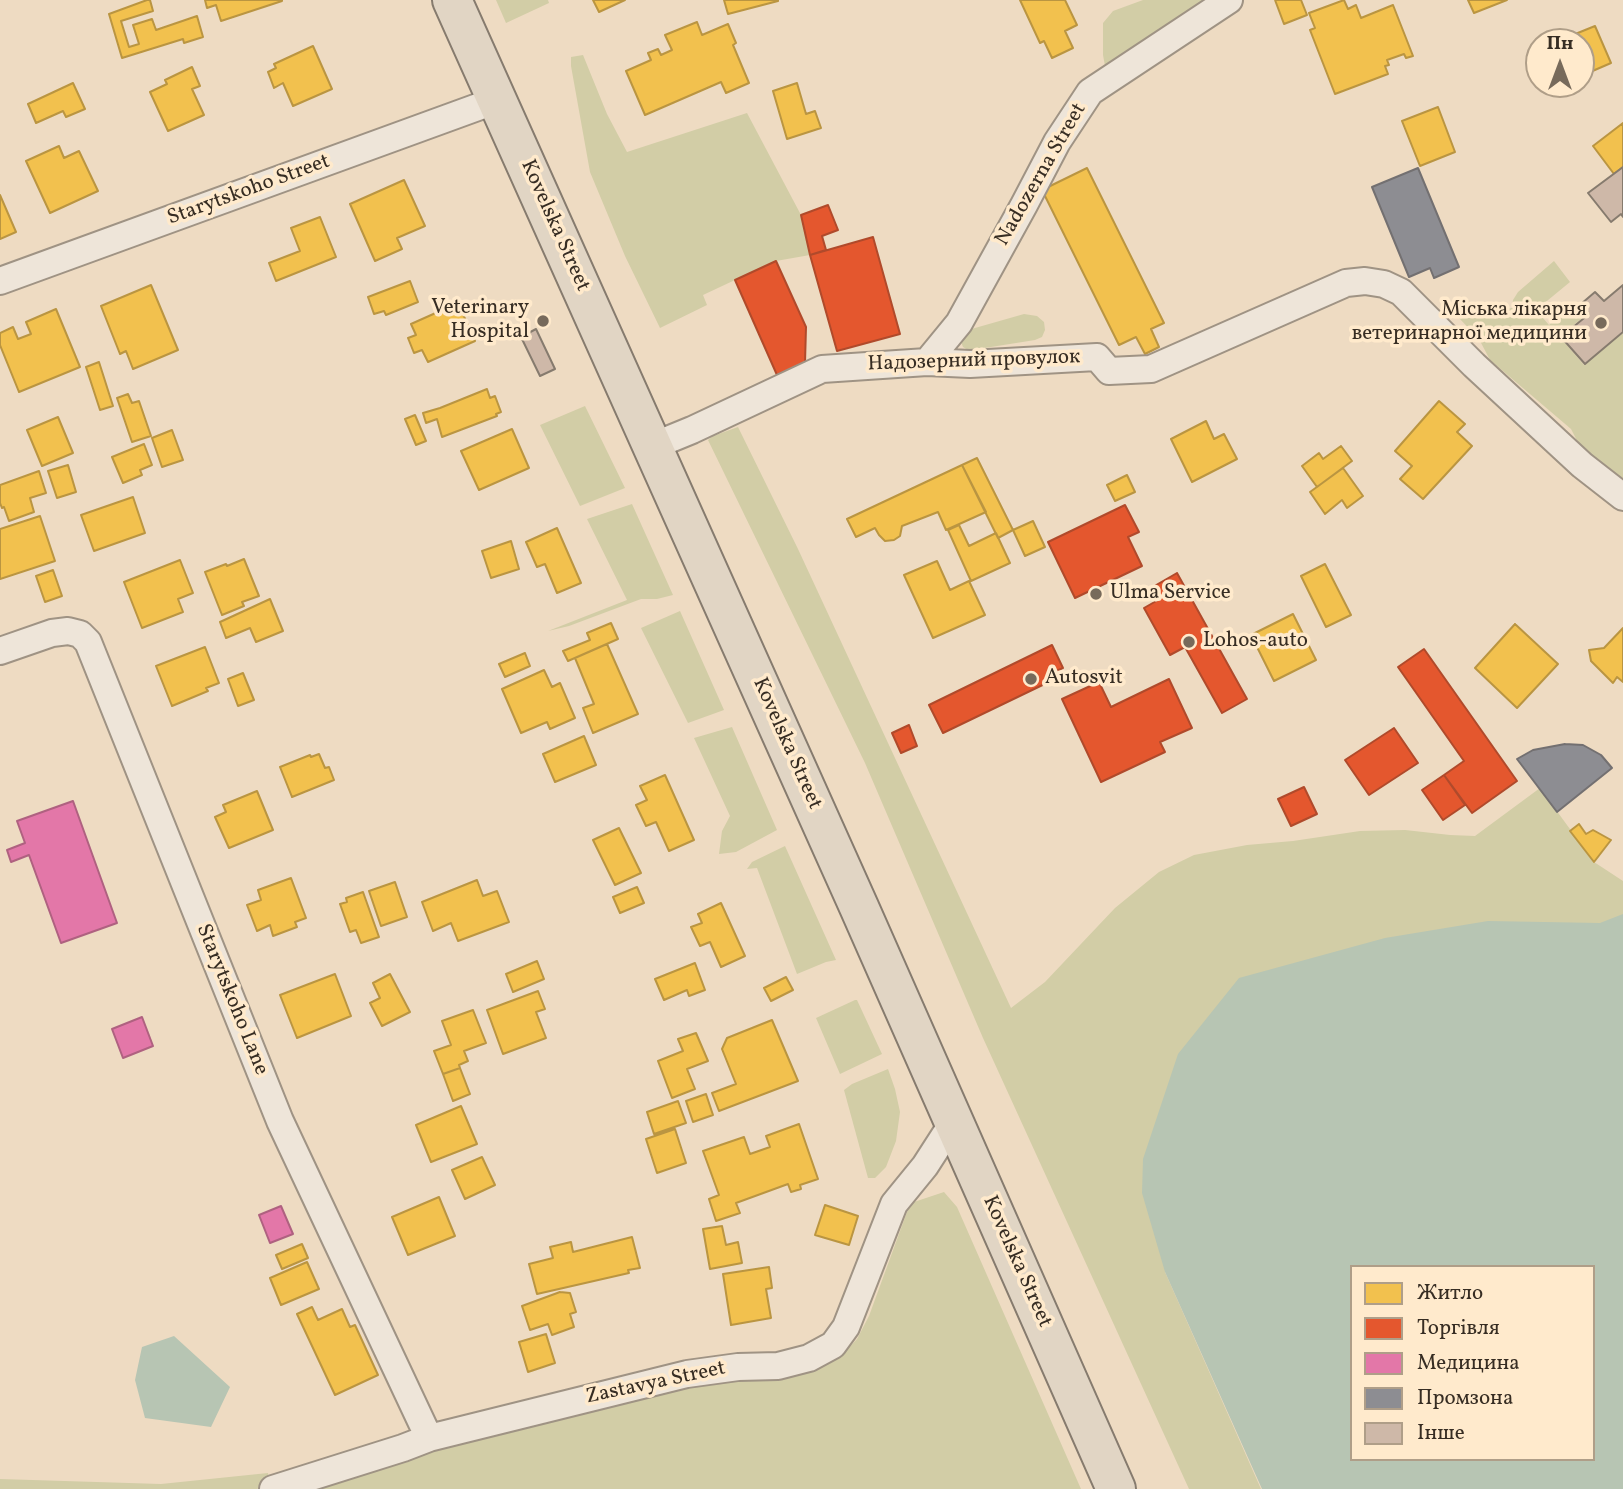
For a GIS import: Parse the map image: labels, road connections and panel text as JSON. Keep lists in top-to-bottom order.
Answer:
{
  "streets": {
    "main road": ["Kovelska Street"],
    "street": [
      "Nadozerna Street",
      "Starytskoho Street",
      "Надозерний провулок",
      "Starytskoho Lane",
      "Zastavya Street"
    ]
  },
  "crossings": [
    ["Nadozerna Street", "Надозерний провулок"],
    ["Starytskoho Street", "Kovelska Street"],
    ["Kovelska Street", "Надозерний провулок"],
    ["Kovelska Street", "Zastavya Street"],
    ["Starytskoho Lane", "Zastavya Street"]
  ],
  "places": [
    "Veterinary Hospital",
    "Міська лікарня ветеринарної медицини",
    "Ulma Service",
    "Lohos-auto",
    "Autosvit"
  ],
  "legend": [
    "Житло",
    "Торгівля",
    "Медицина",
    "Промзона",
    "Інше"
  ],
  "north": "top"
}
